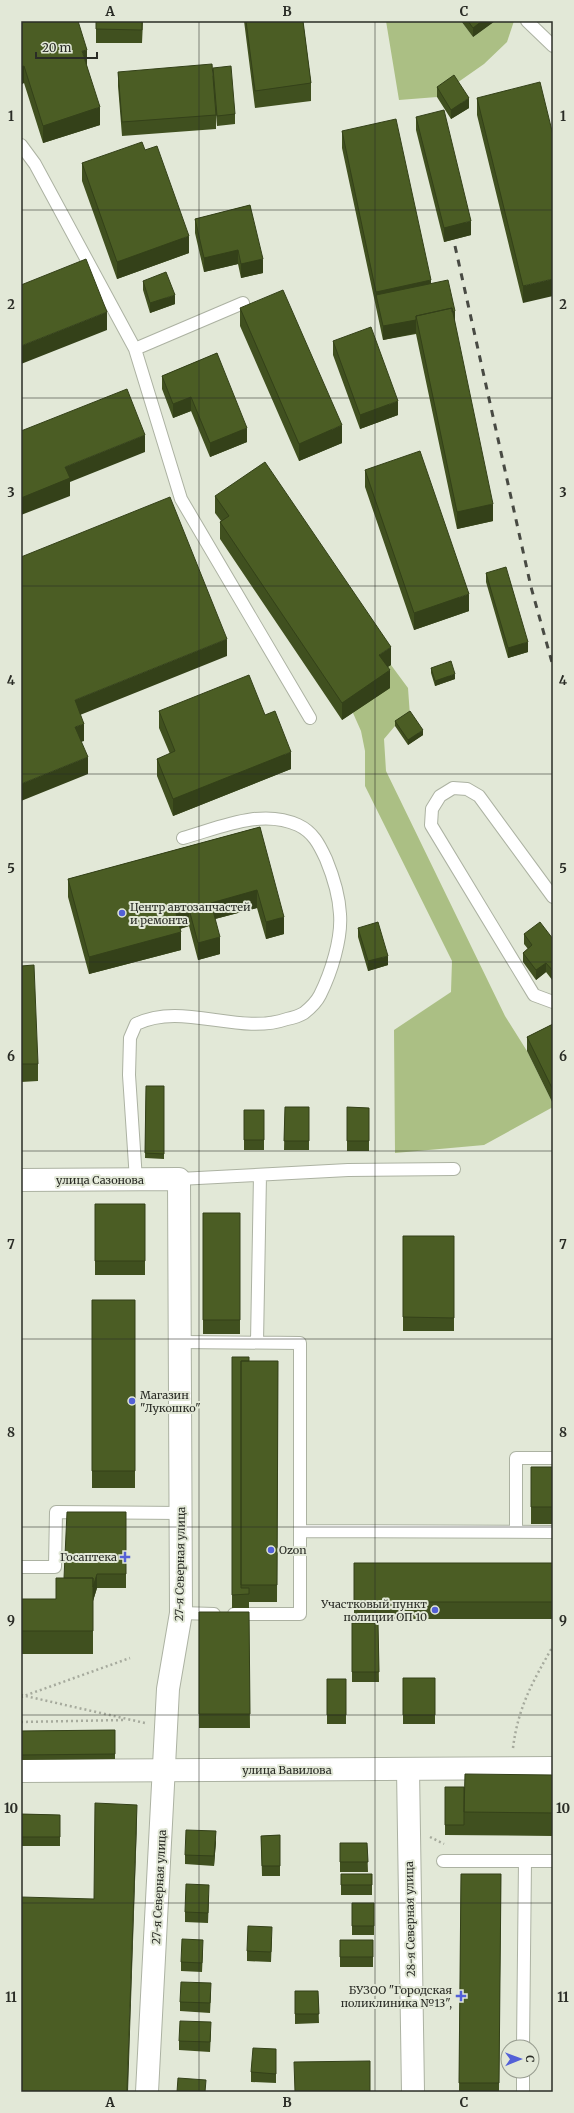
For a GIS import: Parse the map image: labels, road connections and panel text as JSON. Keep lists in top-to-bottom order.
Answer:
{
  "streets": {
    "street": [
      "улица Сазонова",
      "27-я Северная улица",
      "улица Вавилова",
      "28-я Северная улица"
    ]
  },
  "crossings": [
    ["улица Сазонова", "27-я Северная улица"],
    ["27-я Северная улица", "улица Вавилова"],
    ["улица Вавилова", "28-я Северная улица"]
  ],
  "places": {
    "other": [
      "Центр автозапчастей и ремонта",
      "Магазин \"Лукошко\"",
      "Ozon",
      "Участковый пункт полиции ОП 10"
    ],
    "health": ["Госаптека", "БУЗОО \"Городская поликлиника №13\","]
  },
  "scale_bar": "20 m",
  "north": "right",
  "grid": {
    "columns": ["A", "B", "C"],
    "rows": [
      "1",
      "2",
      "3",
      "4",
      "5",
      "6",
      "7",
      "8",
      "9",
      "10",
      "11"
    ]
  }
}
